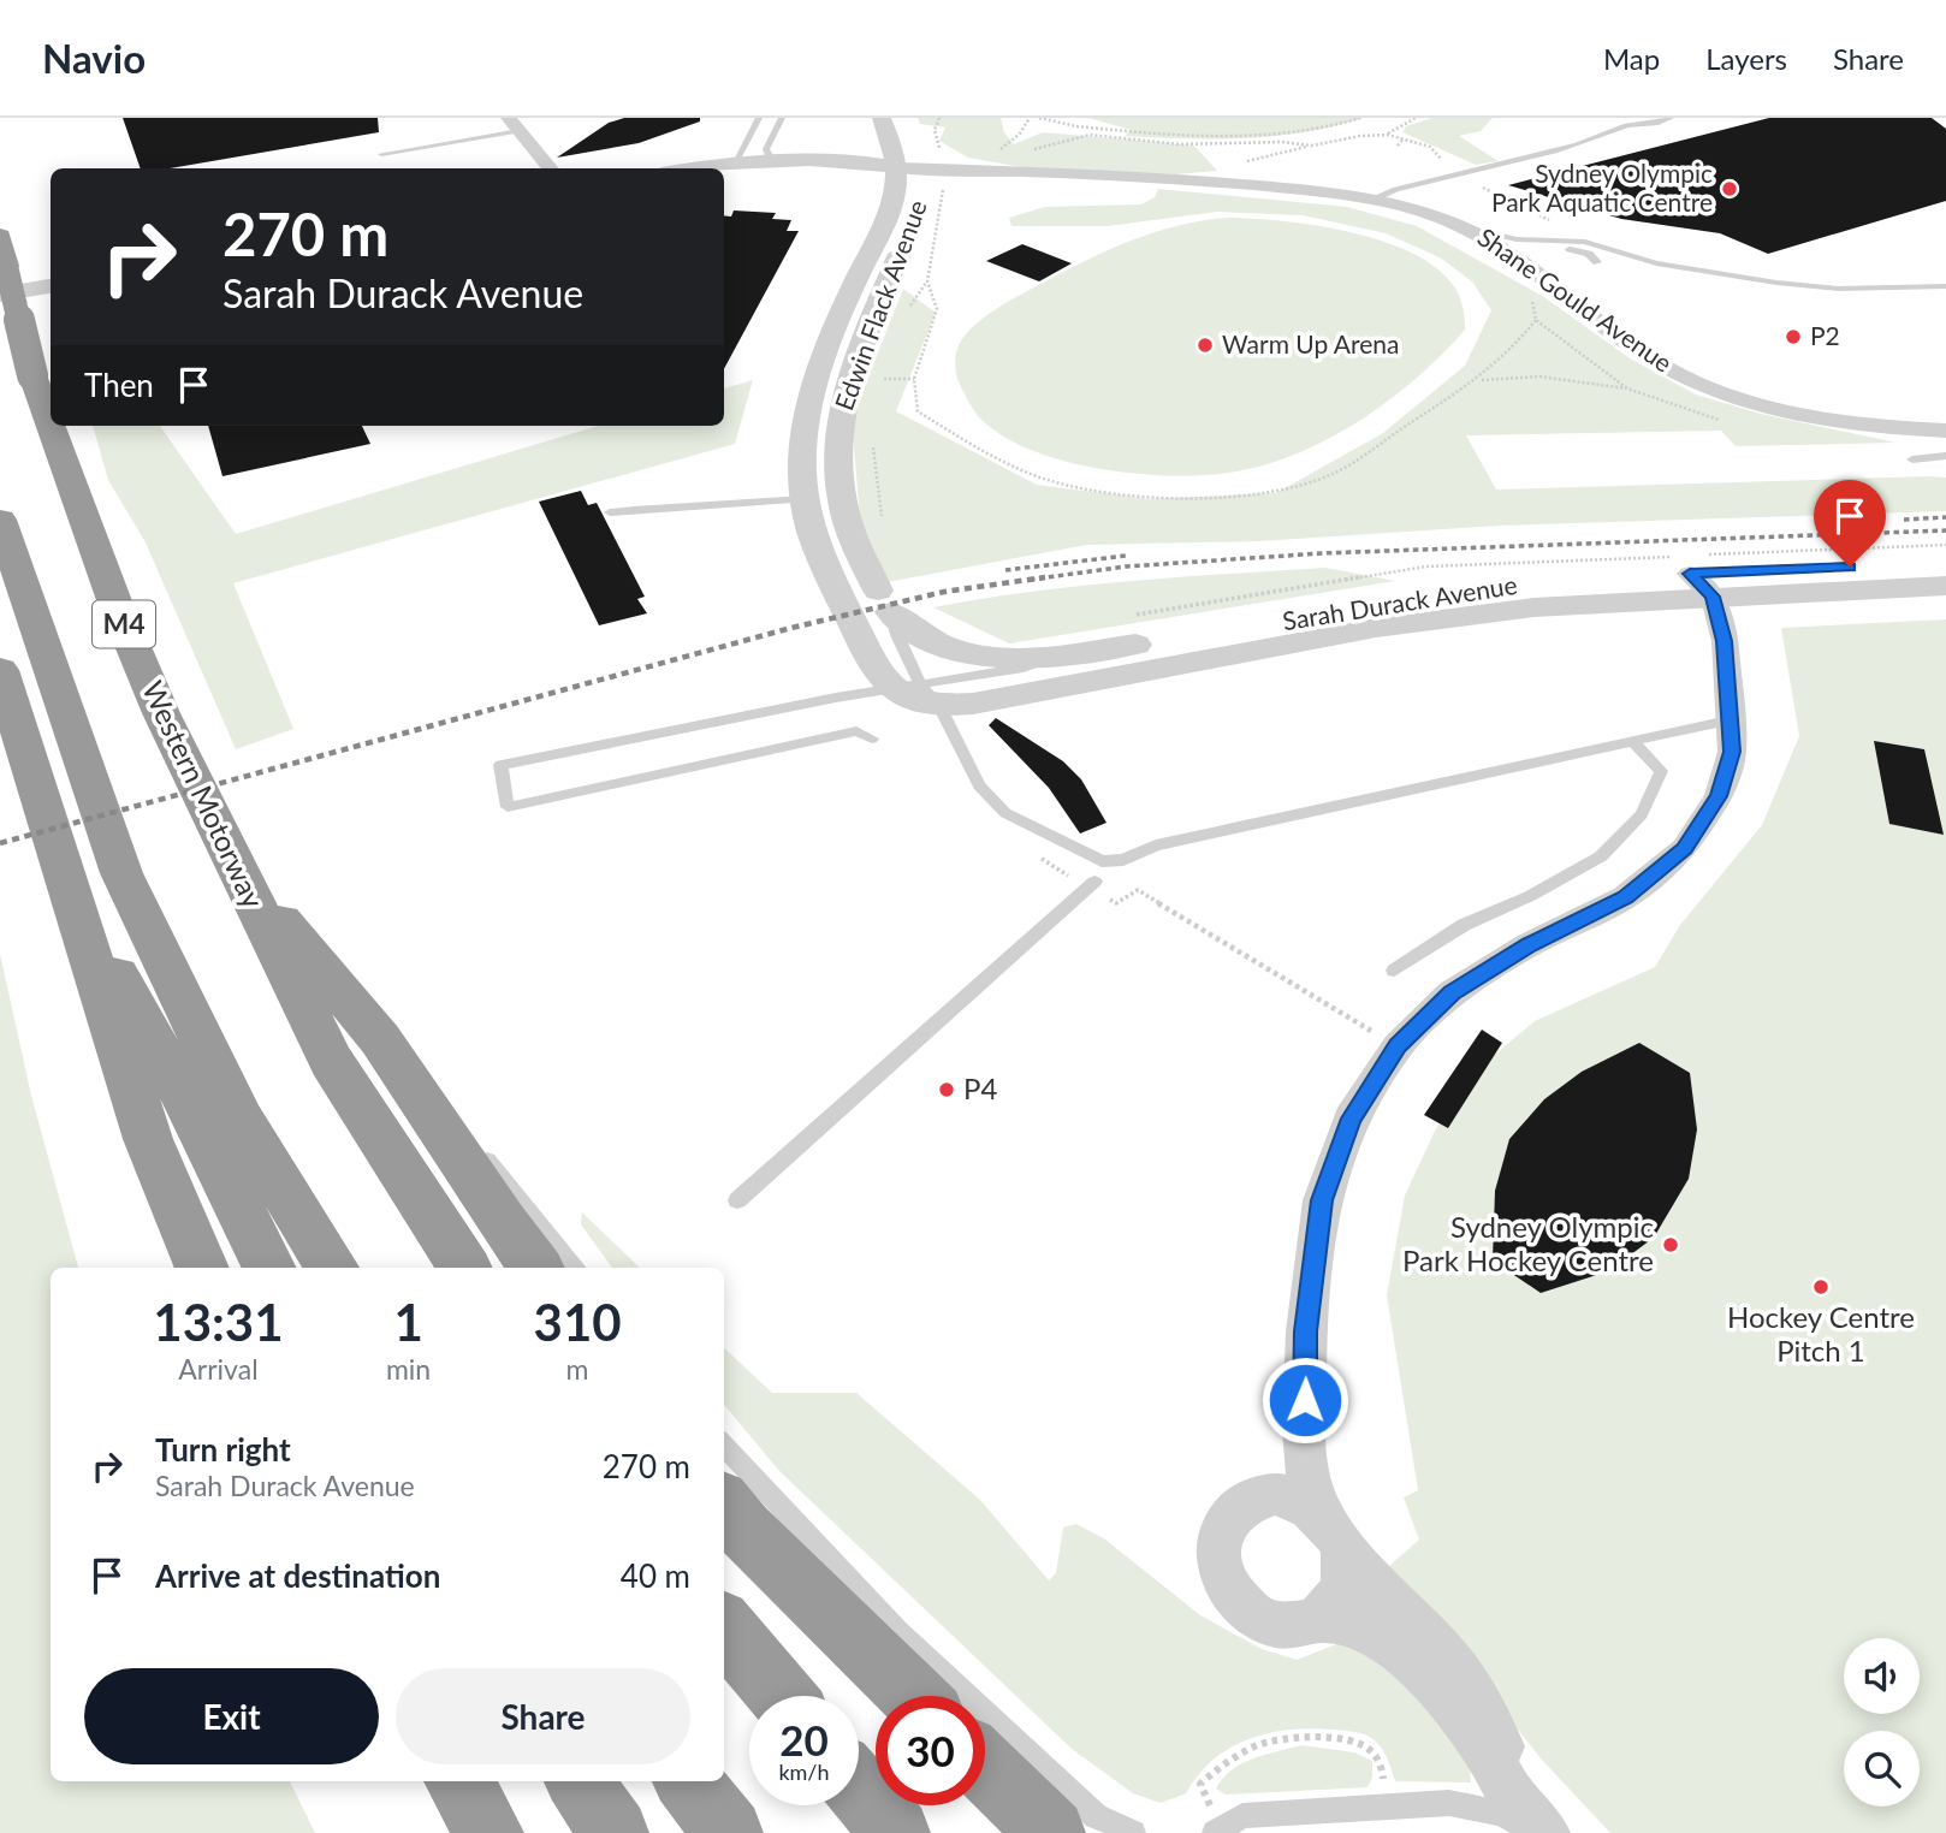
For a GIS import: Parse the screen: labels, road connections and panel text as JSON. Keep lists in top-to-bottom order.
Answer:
{
  "streets": {
    "highway": ["M4", "Western Motorway"],
    "street": ["Shane Gould Avenue", "Edwin Flack Avenue", "Sarah Durack Avenue"]
  },
  "crossings": [
    ["Shane Gould Avenue", "Edwin Flack Avenue"],
    ["Edwin Flack Avenue", "Sarah Durack Avenue"]
  ],
  "places": [
    "Sydney Olympic Park Aquatic Centre",
    "P2",
    "Warm Up Arena",
    "P4",
    "Sydney Olympic Park Hockey Centre",
    "Hockey Centre Pitch 1"
  ],
  "page": {
    "header": "Navio",
    "nav": ["Map", "Layers", "Share"],
    "turn": ["270 m", "Sarah Durack Avenue"],
    "then": "Then",
    "eta": [
      "13:31",
      "Arrival",
      "1",
      "min",
      "310",
      "m"
    ],
    "list": [
      {
        "name": "Turn right",
        "note": "Sarah Durack Avenue",
        "value": "270 m"
      },
      {
        "name": "Arrive at destination",
        "value": "40 m"
      }
    ],
    "buttons": ["Exit", "Share"],
    "speed": "20 km/h",
    "limit": "30"
  }
}
